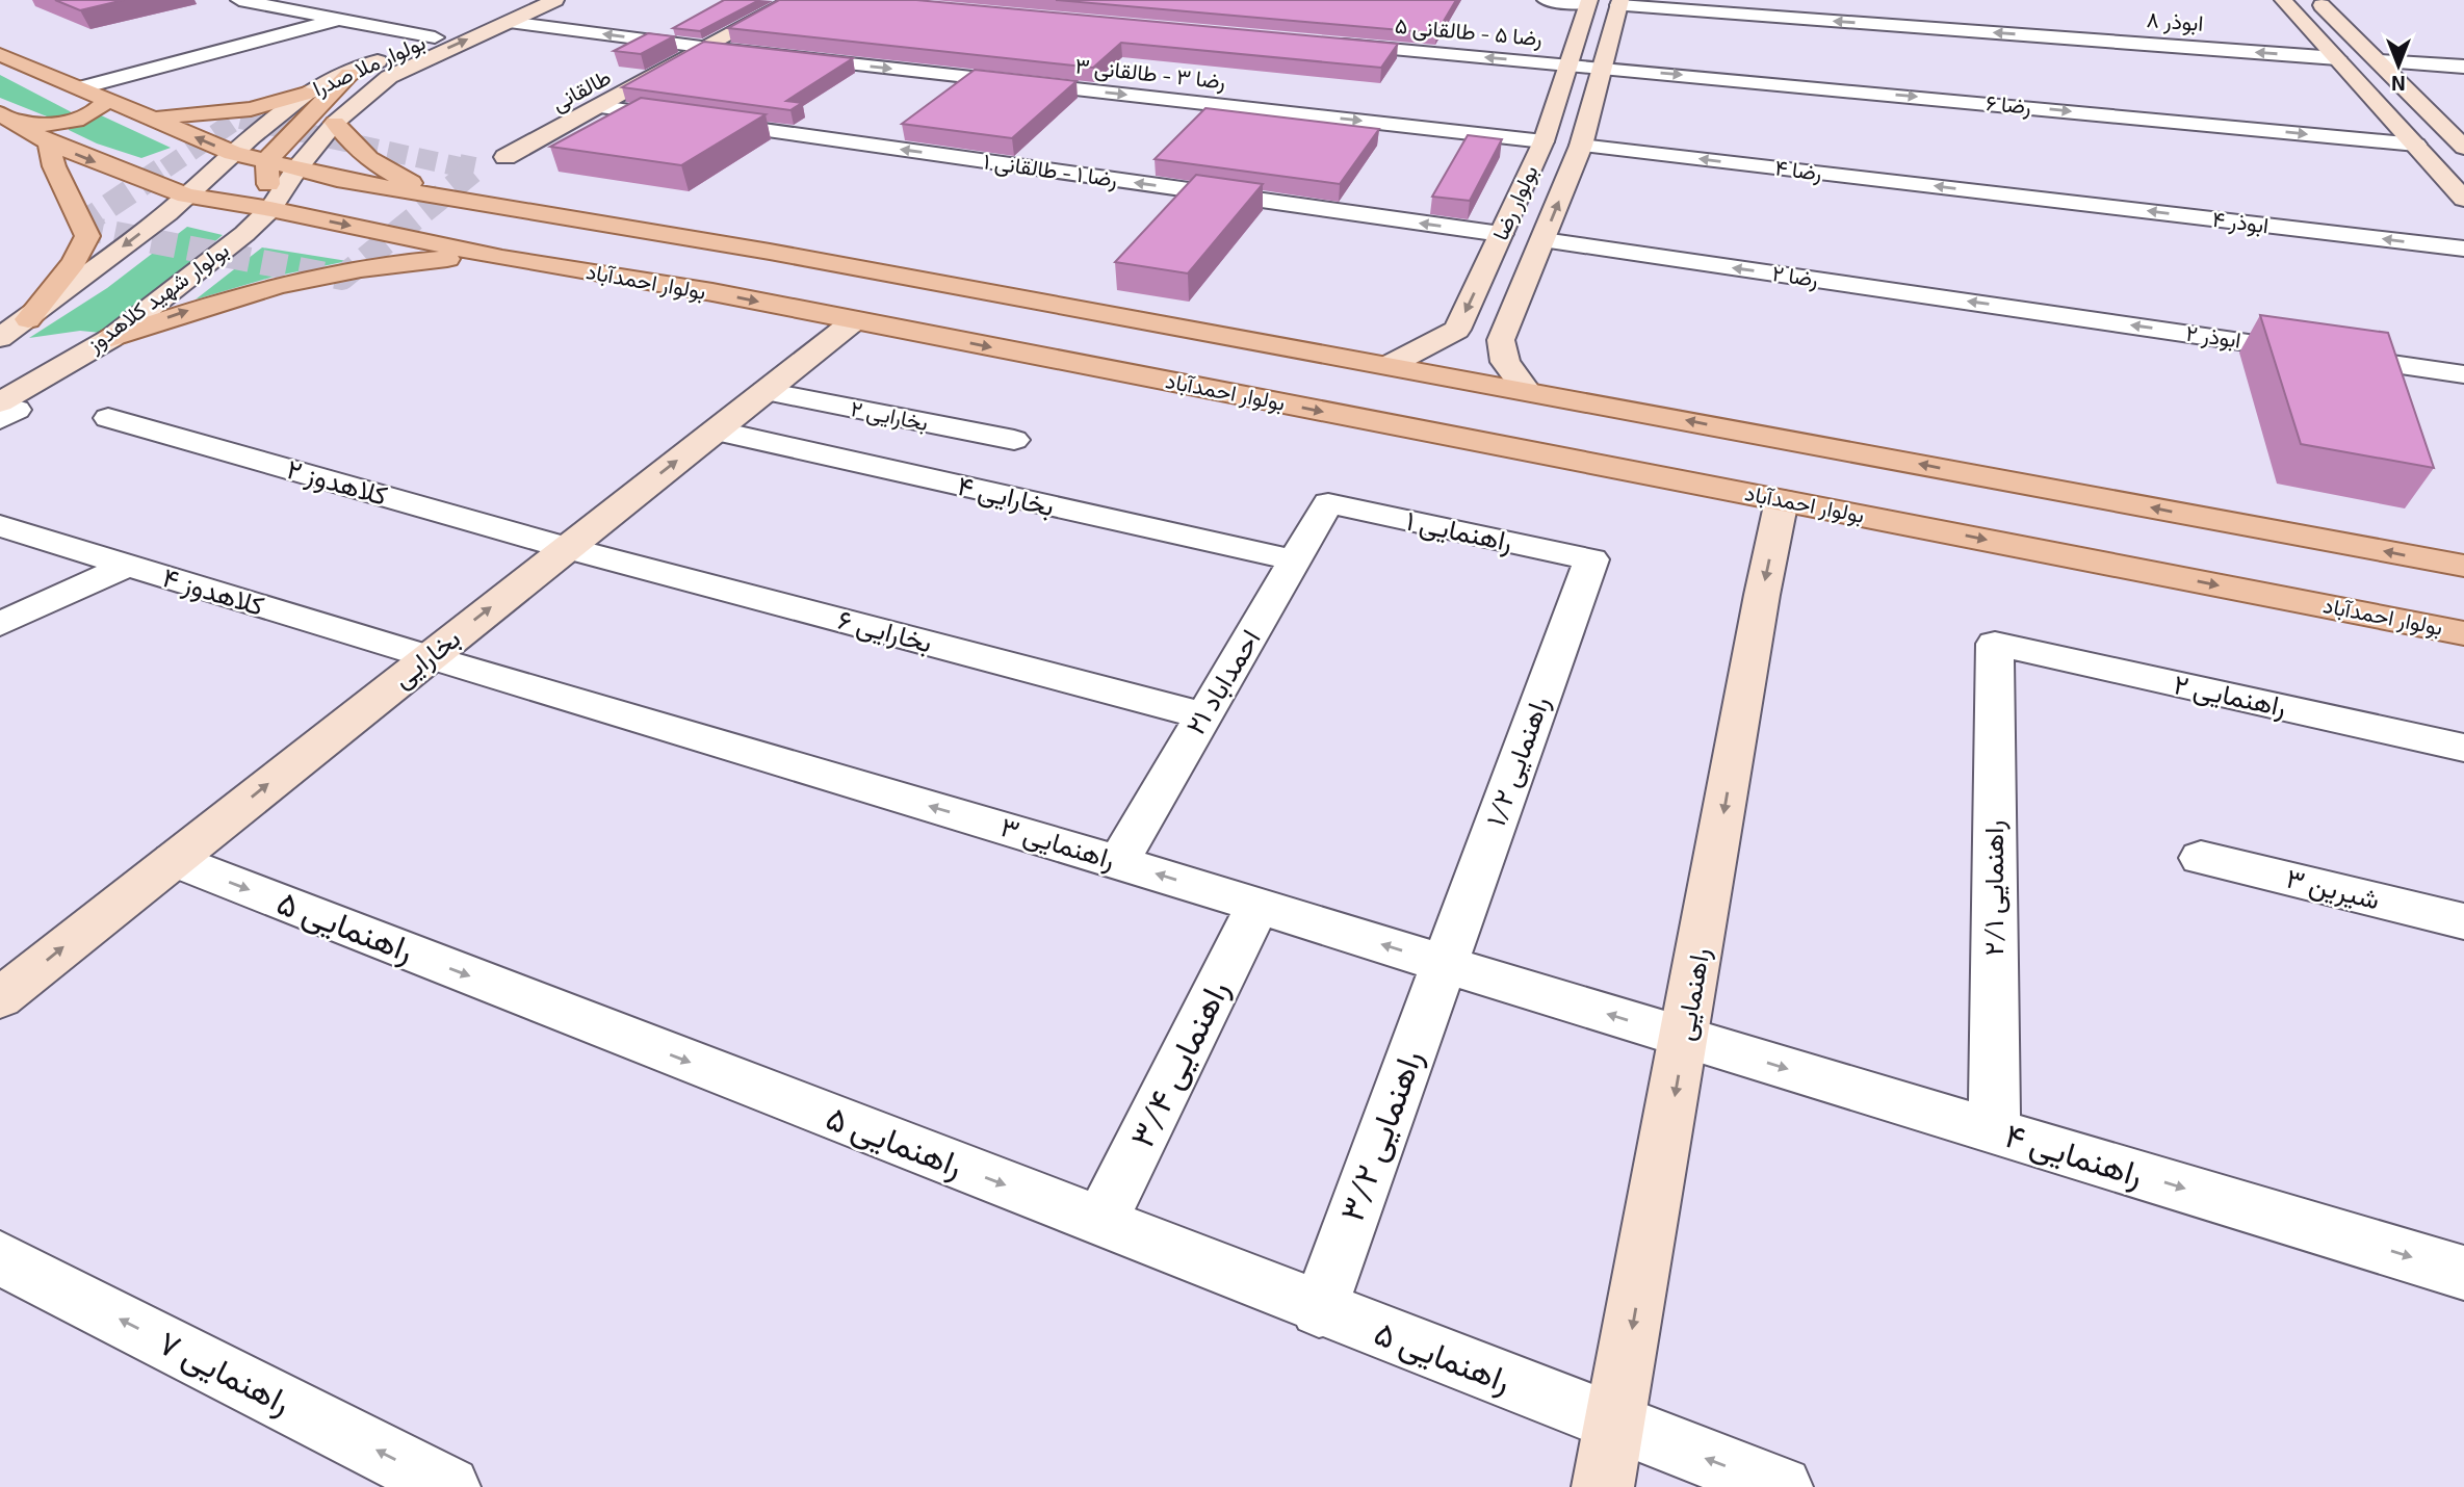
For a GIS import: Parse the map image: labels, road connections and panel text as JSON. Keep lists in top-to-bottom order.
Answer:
{
  "streets": {
    "main road": ["بولوار احمدآباد"],
    "street": [
      "ابوذر ۸",
      "رضا ۵ - طالقانی ۵",
      "بولوار ملا صدرا",
      "رضا ۳ - طالقانی ۳",
      "طالقانی",
      "رضا ۶",
      "رضا ۱ - طالقانی ۱",
      "رضا ۴",
      "بولوار رضا",
      "ابوذر ۴",
      "رضا ۲",
      "بولوار شهید کلاهدوز",
      "ابوذر ۲",
      "بخارایی ۲",
      "کلاهدوز ۲",
      "بخارایی ۴",
      "راهنمایی ۱",
      "کلاهدوز ۴",
      "بخارایی ۶",
      "بخارایی",
      "احمداباد ۲۱",
      "راهنمایی ۲",
      "راهنمایی ۱/۲",
      "راهنمایی ۳",
      "راهنمایی ۲/۱",
      "شیرین ۳",
      "راهنمایی ۵",
      "راهنمایی",
      "راهنمایی ۳/۴",
      "راهنمایی ۳/۲",
      "راهنمایی ۴",
      "راهنمایی ۷"
    ]
  },
  "crossings": [
    ["ابوذر ۸", "بولوار رضا"],
    ["رضا ۵ - طالقانی ۵", "رضا ۶"],
    ["رضا ۵ - طالقانی ۵", "بولوار رضا"],
    ["بولوار ملا صدرا", "رضا ۳ - طالقانی ۳"],
    ["بولوار ملا صدرا", "بولوار احمدآباد"],
    ["بولوار ملا صدرا", "بولوار شهید کلاهدوز"],
    ["رضا ۳ - طالقانی ۳", "طالقانی"],
    ["رضا ۳ - طالقانی ۳", "بولوار رضا"],
    ["طالقانی", "رضا ۱ - طالقانی ۱"],
    ["رضا ۶", "بولوار رضا"],
    ["رضا ۱ - طالقانی ۱", "بولوار رضا"],
    ["رضا ۴", "بولوار رضا"],
    ["رضا ۴", "ابوذر ۴"],
    ["بولوار رضا", "رضا ۲"],
    ["رضا ۲", "ابوذر ۲"],
    ["بولوار احمدآباد", "بولوار شهید کلاهدوز"],
    ["بولوار احمدآباد", "بخارایی"],
    ["بولوار احمدآباد", "راهنمایی"],
    ["بخارایی ۲", "بخارایی"],
    ["کلاهدوز ۲", "بخارایی ۶"],
    ["کلاهدوز ۲", "بخارایی"],
    ["بخارایی ۴", "بخارایی"],
    ["بخارایی ۴", "احمداباد ۲۱"],
    ["راهنمایی ۱", "احمداباد ۲۱"],
    ["راهنمایی ۱", "راهنمایی ۱/۲"],
    ["کلاهدوز ۴", "بخارایی"],
    ["کلاهدوز ۴", "راهنمایی ۳"],
    ["بخارایی ۶", "بخارایی"],
    ["بخارایی ۶", "احمداباد ۲۱"],
    ["بخارایی", "راهنمایی ۳"],
    ["بخارایی", "راهنمایی ۵"],
    ["احمداباد ۲۱", "راهنمایی ۳"],
    ["راهنمایی ۲", "راهنمایی ۲/۱"],
    ["راهنمایی ۱/۲", "راهنمایی ۳"],
    ["راهنمایی ۱/۲", "راهنمایی ۳/۲"],
    ["راهنمایی ۳", "راهنمایی"],
    ["راهنمایی ۳", "راهنمایی ۳/۴"],
    ["راهنمایی ۳", "راهنمایی ۳/۲"],
    ["راهنمایی ۳", "راهنمایی ۴"],
    ["راهنمایی ۲/۱", "راهنمایی ۴"],
    ["راهنمایی ۵", "راهنمایی"],
    ["راهنمایی ۵", "راهنمایی ۳/۴"],
    ["راهنمایی ۵", "راهنمایی ۳/۲"],
    ["راهنمایی", "راهنمایی ۴"]
  ],
  "one_way": [
    "ابوذر ۸",
    "رضا ۵ - طالقانی ۵",
    "رضا ۶",
    "رضا ۱ - طالقانی ۱",
    "رضا ۴",
    "ابوذر ۴",
    "رضا ۲",
    "بخارایی",
    "راهنمایی ۳",
    "راهنمایی",
    "راهنمایی ۴",
    "راهنمایی ۷"
  ],
  "north": "bottom"
}
